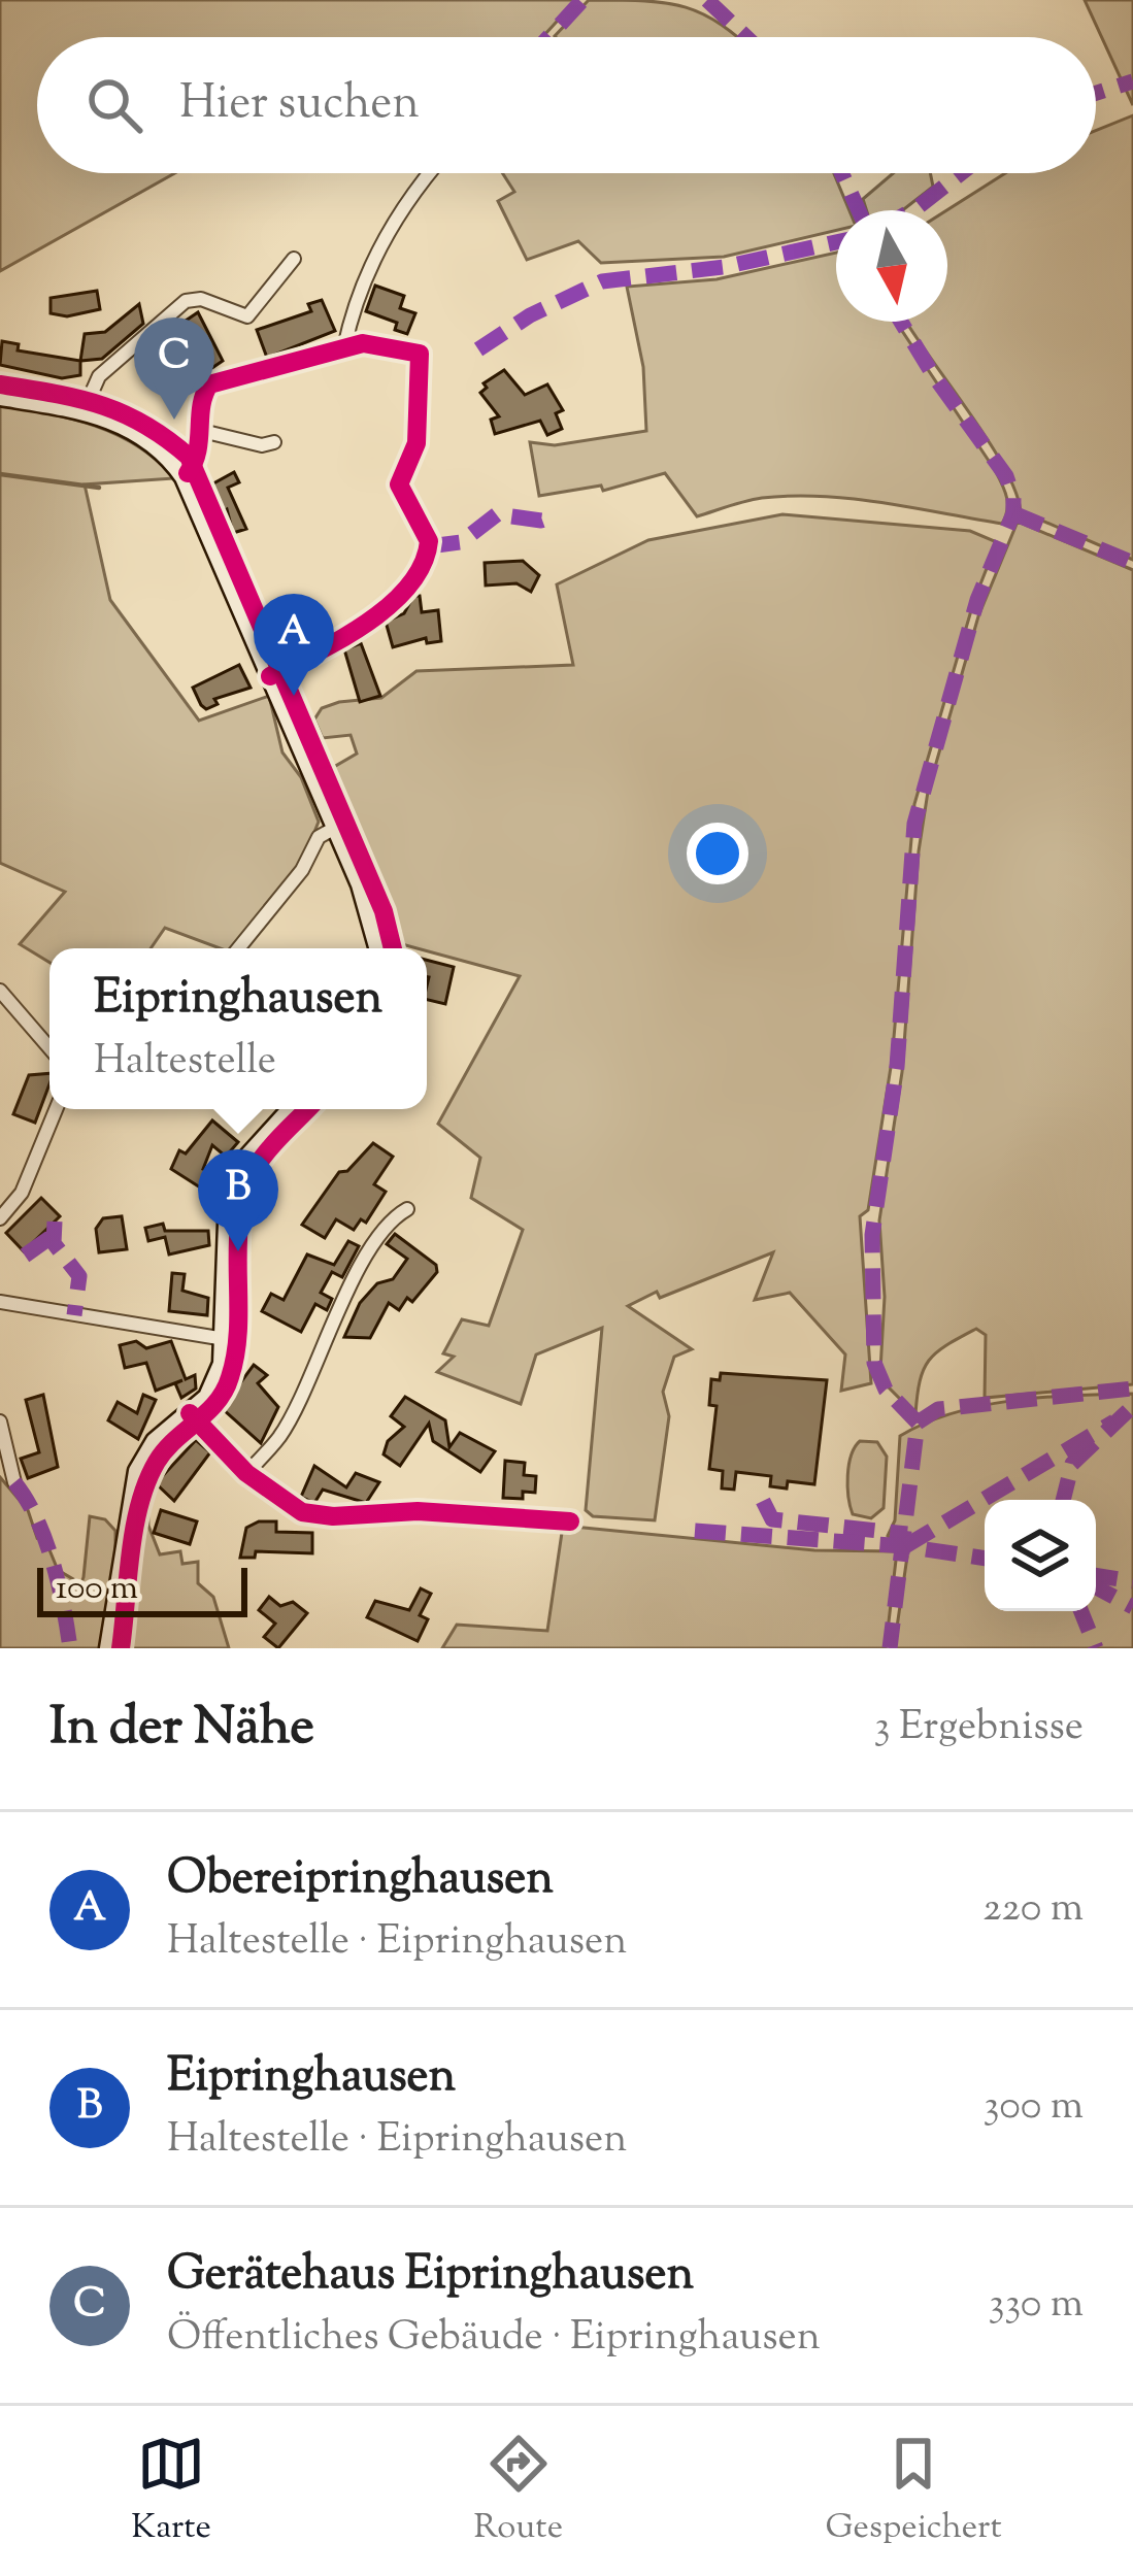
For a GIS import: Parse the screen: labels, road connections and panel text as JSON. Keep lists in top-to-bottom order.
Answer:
{
  "scale_bar": "100 m",
  "north": "bottom",
  "page": {
    "search": "Hier suchen",
    "pins": ["C", "A", "B"],
    "popup": ["Eipringhausen", "Haltestelle"],
    "scale": "100 m",
    "heading": ["In der Nähe", "3 Ergebnisse"],
    "list": [
      {
        "mark": "A",
        "name": "Obereipringhausen",
        "note": "Haltestelle · Eipringhausen",
        "value": "220 m"
      },
      {
        "mark": "B",
        "name": "Eipringhausen",
        "note": "Haltestelle · Eipringhausen",
        "value": "300 m"
      },
      {
        "mark": "C",
        "name": "Gerätehaus Eipringhausen",
        "note": "Öffentliches Gebäude · Eipringhausen",
        "value": "330 m"
      }
    ],
    "nav": ["Karte", "Route", "Gespeichert"]
  }
}
